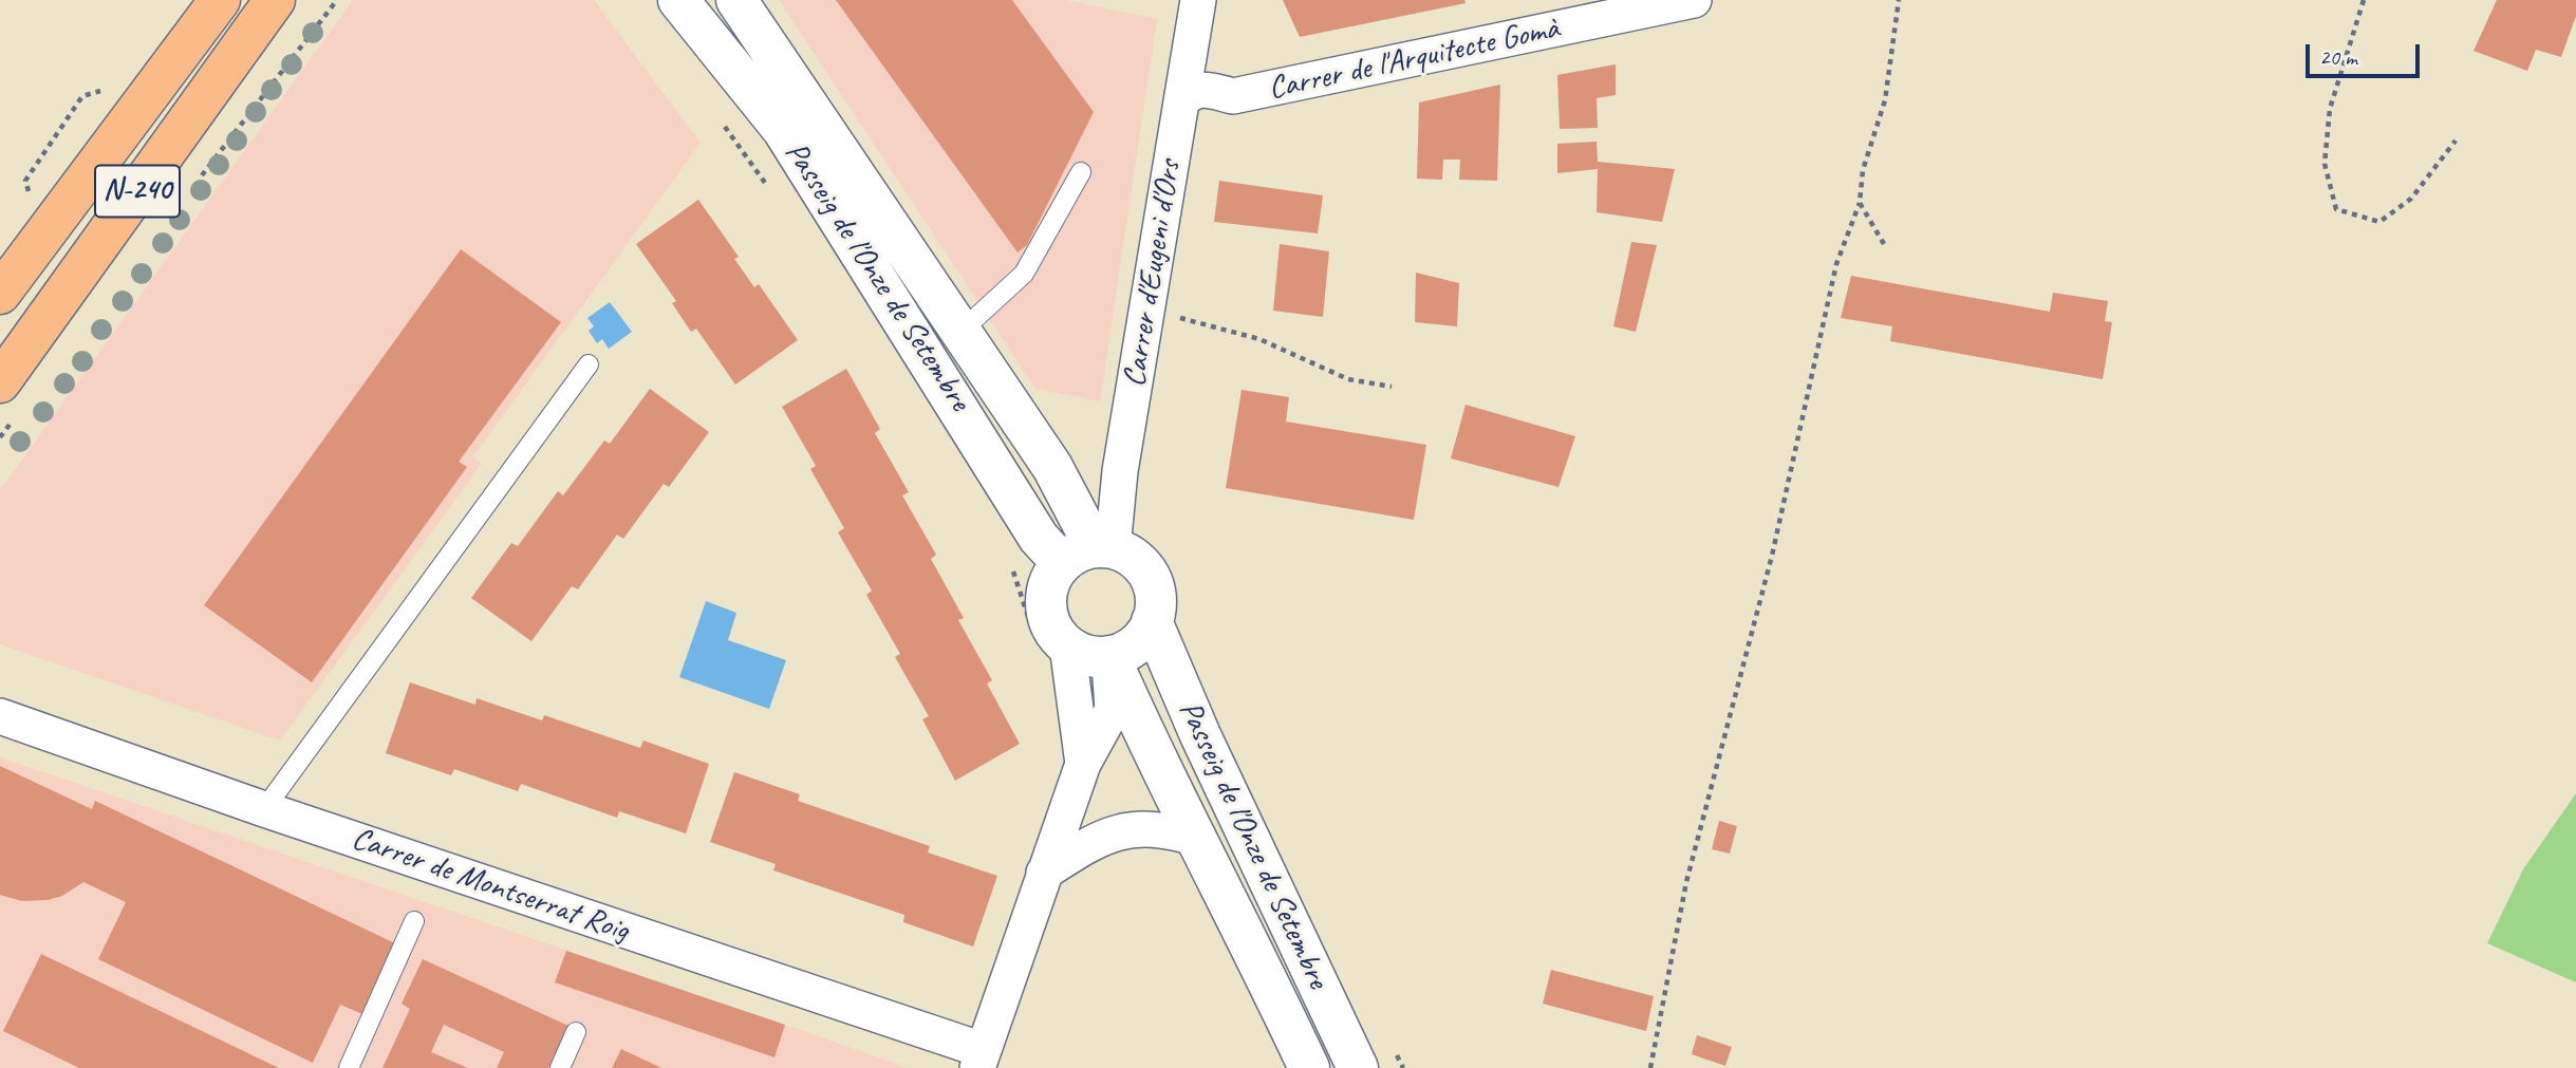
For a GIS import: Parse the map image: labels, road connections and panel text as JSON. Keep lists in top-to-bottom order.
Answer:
{
  "streets": {
    "main road": ["N-240"],
    "street": [
      "Carrer de l'Arquitecte Gomà",
      "Carrer d'Eugeni d'Ors",
      "Passeig de l'Onze de Setembre",
      "Carrer de Montserrat Roig"
    ]
  },
  "crossings": [
    ["Carrer de l'Arquitecte Gomà", "Carrer d'Eugeni d'Ors"],
    ["Carrer d'Eugeni d'Ors", "Passeig de l'Onze de Setembre"]
  ],
  "scale_bar": "20 m"
}
